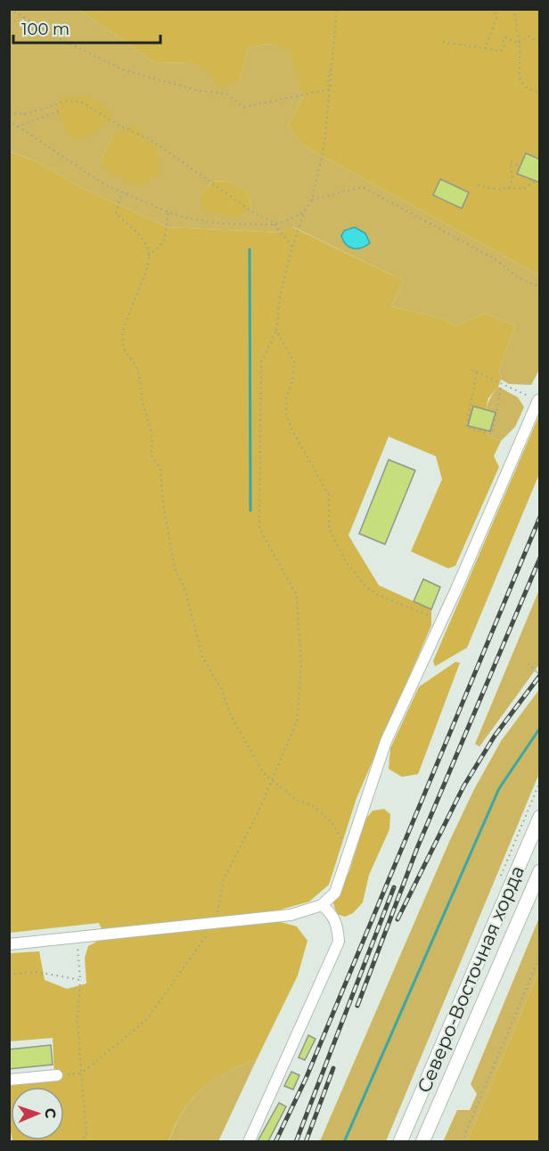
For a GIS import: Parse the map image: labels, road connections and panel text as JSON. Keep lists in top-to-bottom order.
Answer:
{
  "streets": {
    "main road": ["Северо-Восточная хорда"]
  },
  "scale_bar": "100 m",
  "north": "right"
}
